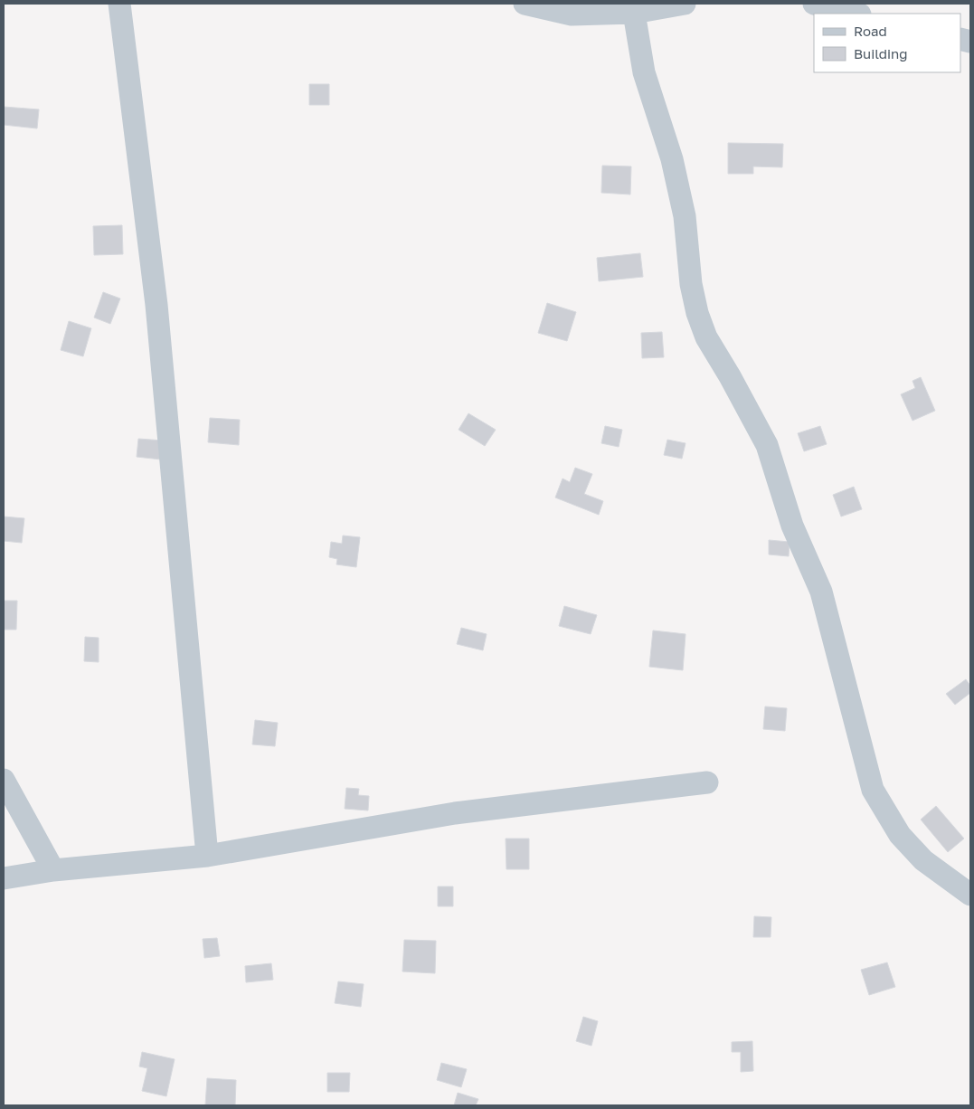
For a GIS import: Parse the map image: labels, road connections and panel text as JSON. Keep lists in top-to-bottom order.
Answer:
{
  "legend": ["Road", "Building"]
}
